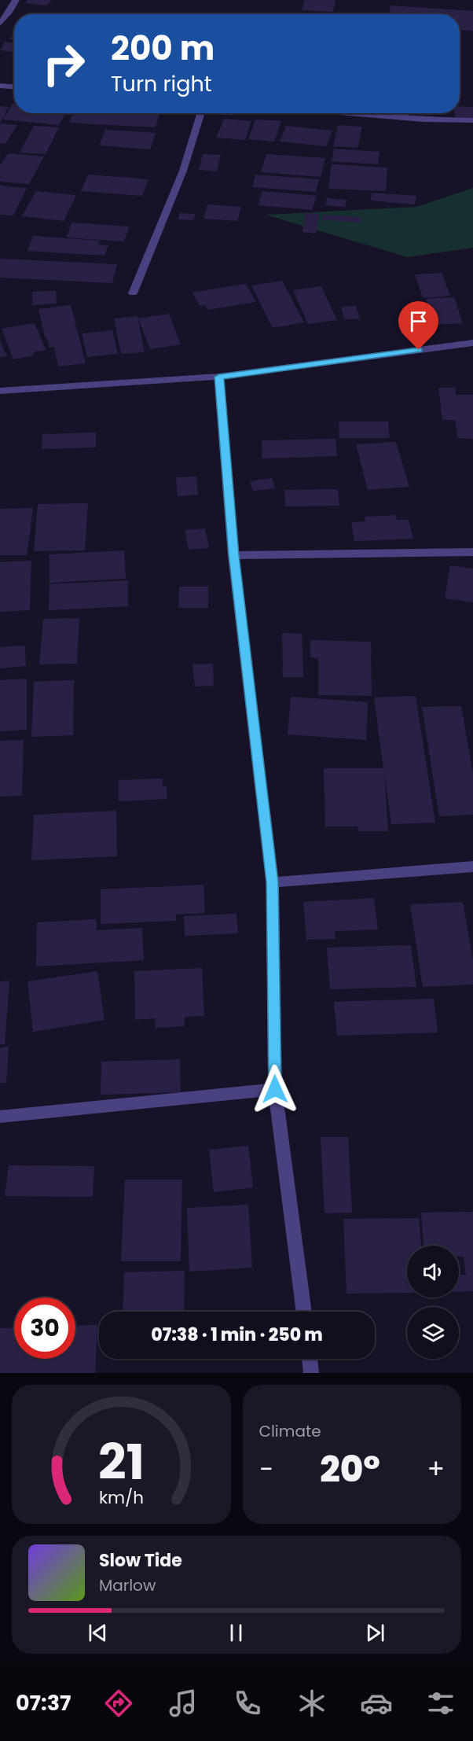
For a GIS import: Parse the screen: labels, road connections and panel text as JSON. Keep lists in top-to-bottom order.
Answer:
{
  "page": {
    "turn": ["200 m", "Turn right"],
    "limit": "30",
    "trip": "07:38 · 1 min · 250 m",
    "tile": "Climate",
    "heat": ["−", "20°", "+"],
    "song": ["Slow Tide", "Marlow"],
    "tabs": "07:37",
    "gauge": ["21", "km/h"]
  }
}
